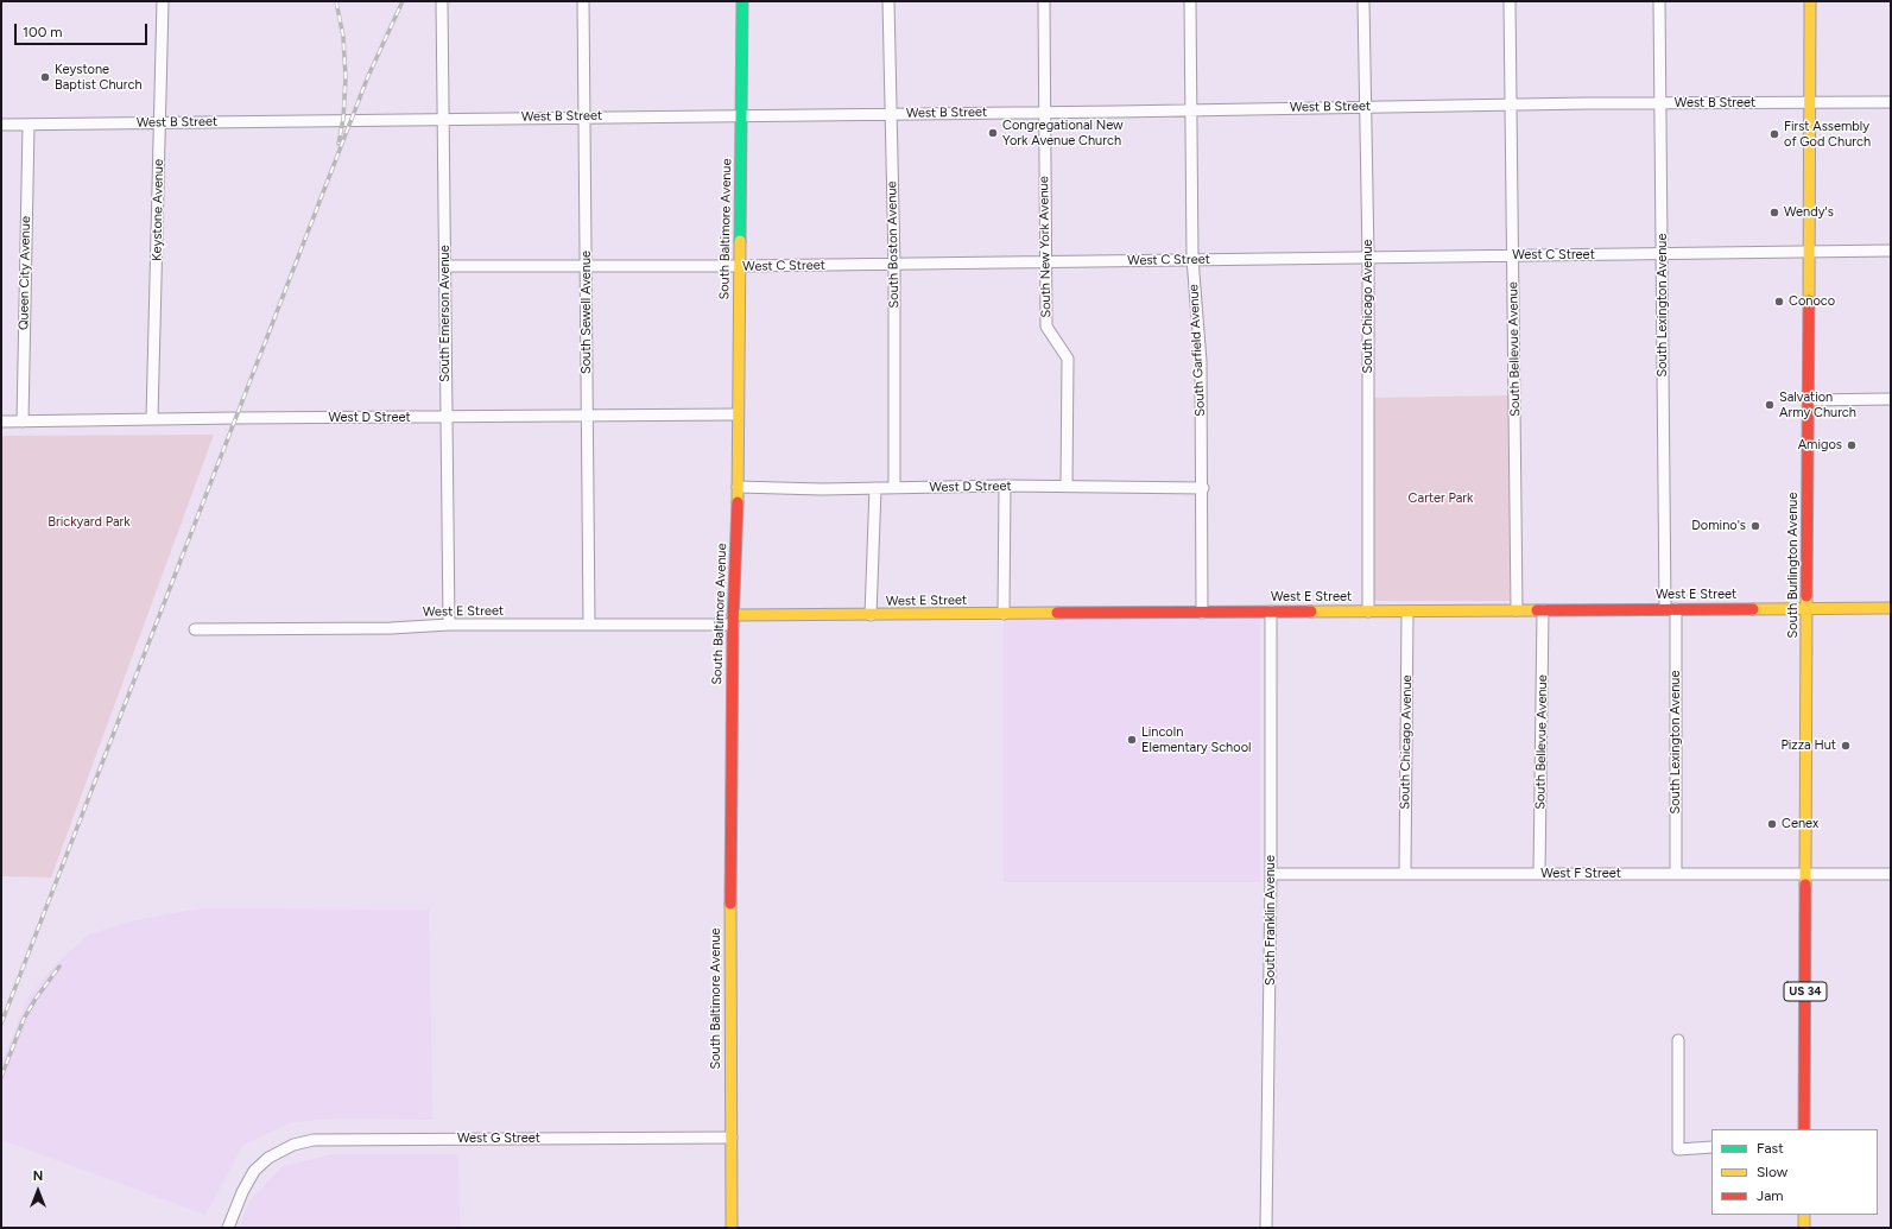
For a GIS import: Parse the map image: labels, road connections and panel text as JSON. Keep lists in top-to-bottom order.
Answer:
{
  "streets": {
    "main road": [
      "South Baltimore Avenue",
      "South Burlington Avenue",
      "West E Street",
      "US 34"
    ],
    "street": [
      "West B Street",
      "Keystone Avenue",
      "South Boston Avenue",
      "South New York Avenue",
      "West C Street",
      "Queen City Avenue",
      "South Lexington Avenue",
      "South Chicago Avenue",
      "South Sewell Avenue",
      "South Emerson Avenue",
      "South Bellevue Avenue",
      "South Garfield Avenue",
      "West D Street",
      "West F Street",
      "South Franklin Avenue",
      "West G Street"
    ]
  },
  "crossings": [
    ["West B Street", "Keystone Avenue"],
    ["West B Street", "South Baltimore Avenue"],
    ["West B Street", "South Boston Avenue"],
    ["West B Street", "South New York Avenue"],
    ["West B Street", "Queen City Avenue"],
    ["West B Street", "South Lexington Avenue"],
    ["West B Street", "South Chicago Avenue"],
    ["West B Street", "South Sewell Avenue"],
    ["West B Street", "South Emerson Avenue"],
    ["West B Street", "South Bellevue Avenue"],
    ["West B Street", "South Garfield Avenue"],
    ["West B Street", "South Burlington Avenue"],
    ["Keystone Avenue", "West D Street"],
    ["South Baltimore Avenue", "West C Street"],
    ["South Baltimore Avenue", "West D Street"],
    ["South Baltimore Avenue", "West E Street"],
    ["South Baltimore Avenue", "West G Street"],
    ["South Boston Avenue", "West C Street"],
    ["South Boston Avenue", "West D Street"],
    ["South New York Avenue", "West C Street"],
    ["South New York Avenue", "West D Street"],
    ["West C Street", "South Lexington Avenue"],
    ["West C Street", "South Chicago Avenue"],
    ["West C Street", "South Sewell Avenue"],
    ["West C Street", "South Emerson Avenue"],
    ["West C Street", "South Bellevue Avenue"],
    ["West C Street", "South Garfield Avenue"],
    ["West C Street", "South Burlington Avenue"],
    ["Queen City Avenue", "West D Street"],
    ["South Lexington Avenue", "West E Street"],
    ["South Lexington Avenue", "West F Street"],
    ["South Chicago Avenue", "West E Street"],
    ["South Chicago Avenue", "West F Street"],
    ["South Sewell Avenue", "West D Street"],
    ["South Sewell Avenue", "West E Street"],
    ["South Emerson Avenue", "West D Street"],
    ["South Emerson Avenue", "West E Street"],
    ["South Bellevue Avenue", "West E Street"],
    ["South Bellevue Avenue", "West F Street"],
    ["South Garfield Avenue", "West D Street"],
    ["South Garfield Avenue", "West E Street"],
    ["South Burlington Avenue", "West E Street"],
    ["South Burlington Avenue", "West F Street"],
    ["West E Street", "South Franklin Avenue"],
    ["West F Street", "South Franklin Avenue"]
  ],
  "parks": ["Carter Park", "Brickyard Park"],
  "places": [
    "Keystone Baptist Church",
    "Congregational New York Avenue Church",
    "First Assembly of God Church",
    "Wendy's",
    "Conoco",
    "Salvation Army Church",
    "Amigos",
    "Domino's",
    "Lincoln Elementary School",
    "Pizza Hut",
    "Cenex"
  ],
  "legend": ["Fast", "Slow", "Jam"],
  "scale_bar": "100 m",
  "north": "top"
}
